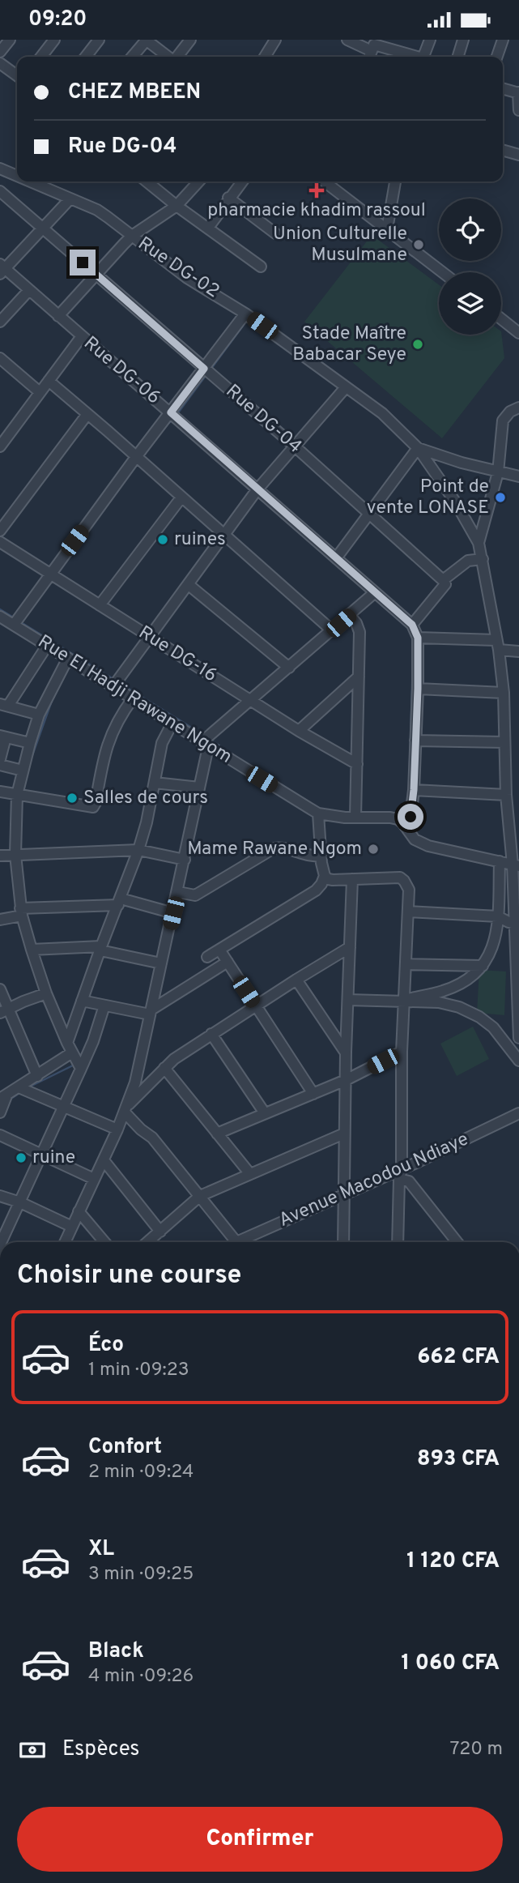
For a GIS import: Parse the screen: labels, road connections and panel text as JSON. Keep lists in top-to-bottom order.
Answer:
{
  "streets": {
    "street": [
      "Rue DG-02",
      "Rue DG-06",
      "Rue DG-04",
      "Rue DG-16",
      "Rue El Hadji Rawane Ngom",
      "Avenue Macodou Ndiaye"
    ]
  },
  "places": {
    "health": ["pharmacie khadim rassoul"],
    "other": [
      "Union Culturelle Musulmane",
      "Stade Maître Babacar Seye",
      "Point de vente LONASE",
      "ruines",
      "Salles de cours",
      "Mame Rawane Ngom",
      "ruine"
    ]
  },
  "page": {
    "status": "09:20",
    "banner": ["CHEZ MBEEN", "Rue DG-04"],
    "heading": "Choisir une course",
    "list": [
      {
        "name": "Éco",
        "note": "1 min · 09:23",
        "value": "662 CFA"
      },
      {
        "name": "Confort",
        "note": "2 min · 09:24",
        "value": "893 CFA"
      },
      {
        "name": "XL",
        "note": "3 min · 09:25",
        "value": "1 120 CFA"
      },
      {
        "name": "Black",
        "note": "4 min · 09:26",
        "value": "1 060 CFA"
      }
    ],
    "pay": ["Espèces", "720 m"],
    "buttons": "Confirmer"
  }
}
